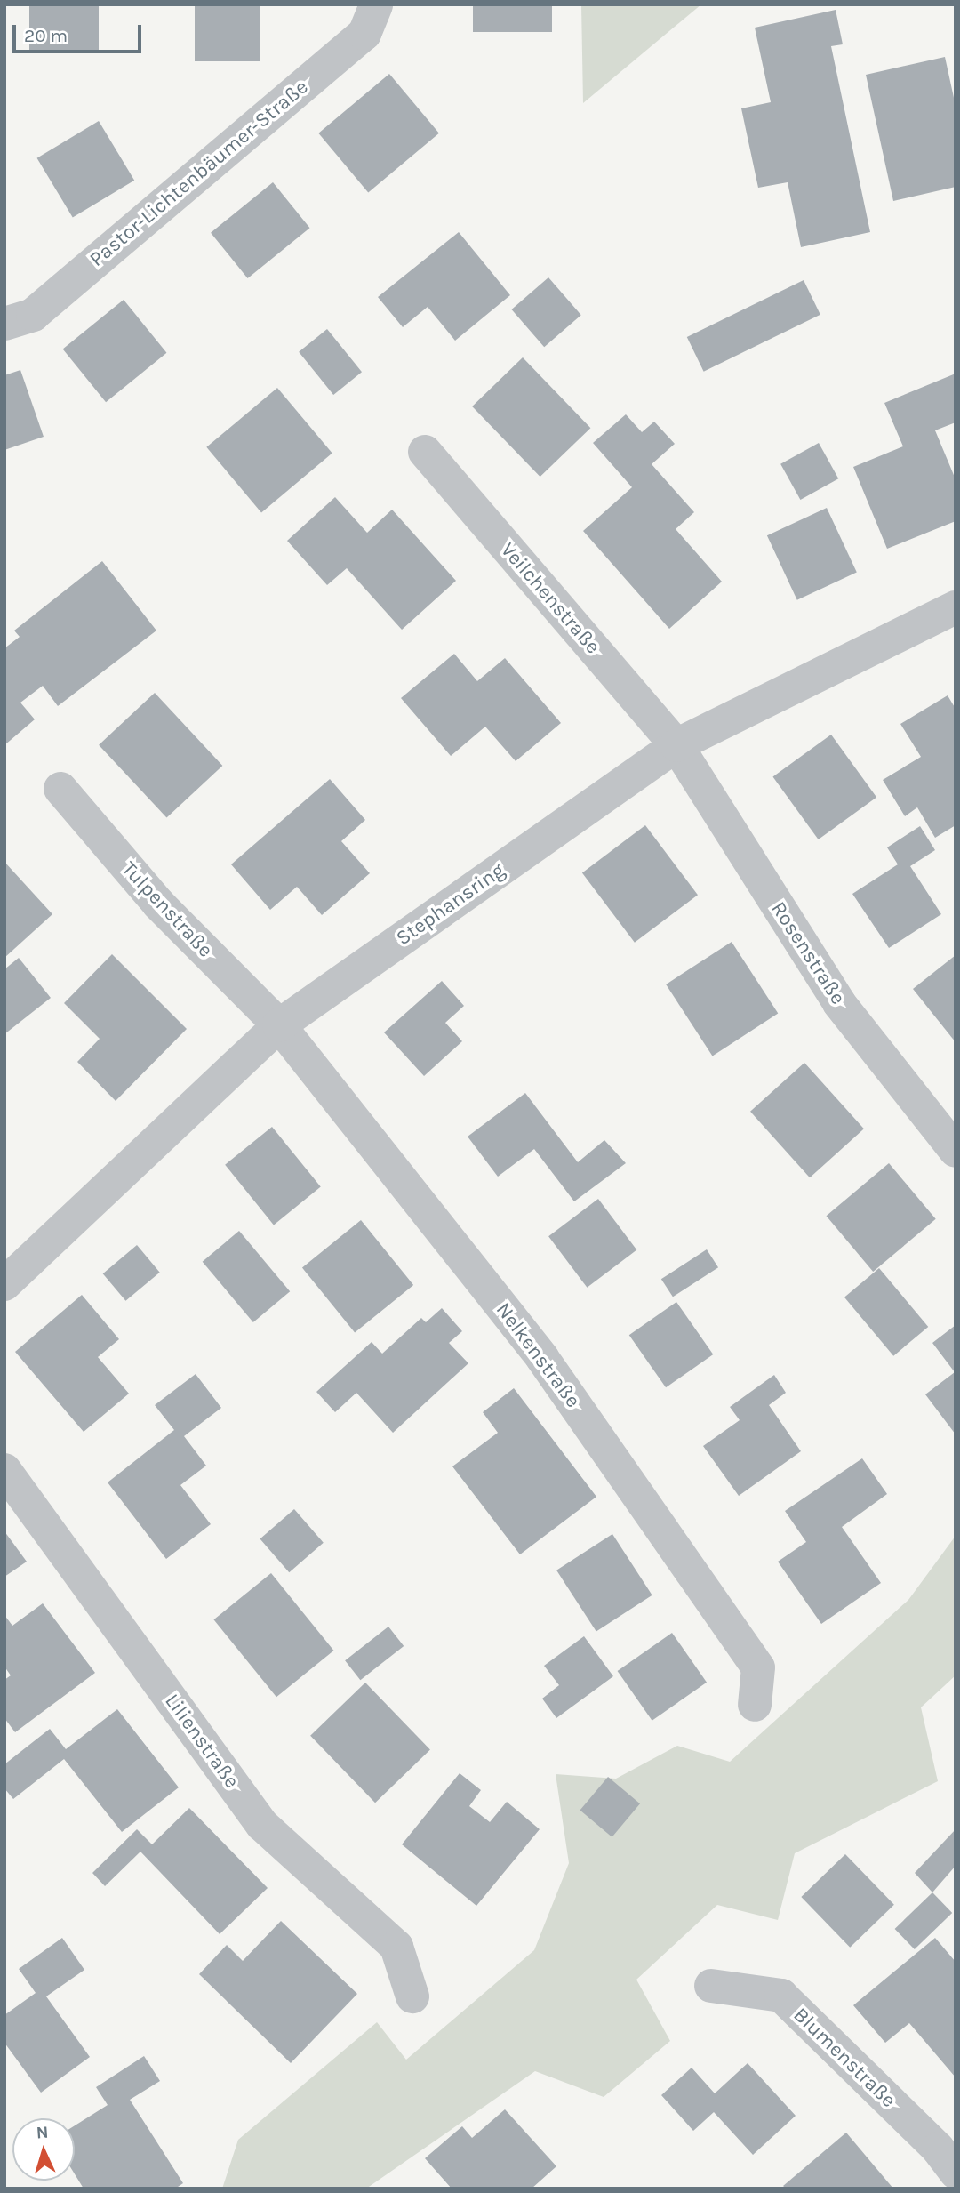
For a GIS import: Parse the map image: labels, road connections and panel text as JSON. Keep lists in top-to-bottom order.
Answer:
{
  "streets": {
    "street": [
      "Pastor-Lichtenbäumer-Straße",
      "Veilchenstraße",
      "Stephansring",
      "Tulpenstraße",
      "Rosenstraße",
      "Nelkenstraße",
      "Lilienstraße",
      "Blumenstraße"
    ]
  },
  "crossings": [
    ["Veilchenstraße", "Stephansring"],
    ["Veilchenstraße", "Rosenstraße"],
    ["Stephansring", "Tulpenstraße"],
    ["Stephansring", "Rosenstraße"],
    ["Stephansring", "Nelkenstraße"],
    ["Tulpenstraße", "Nelkenstraße"]
  ],
  "scale_bar": "20 m",
  "north": "top"
}
